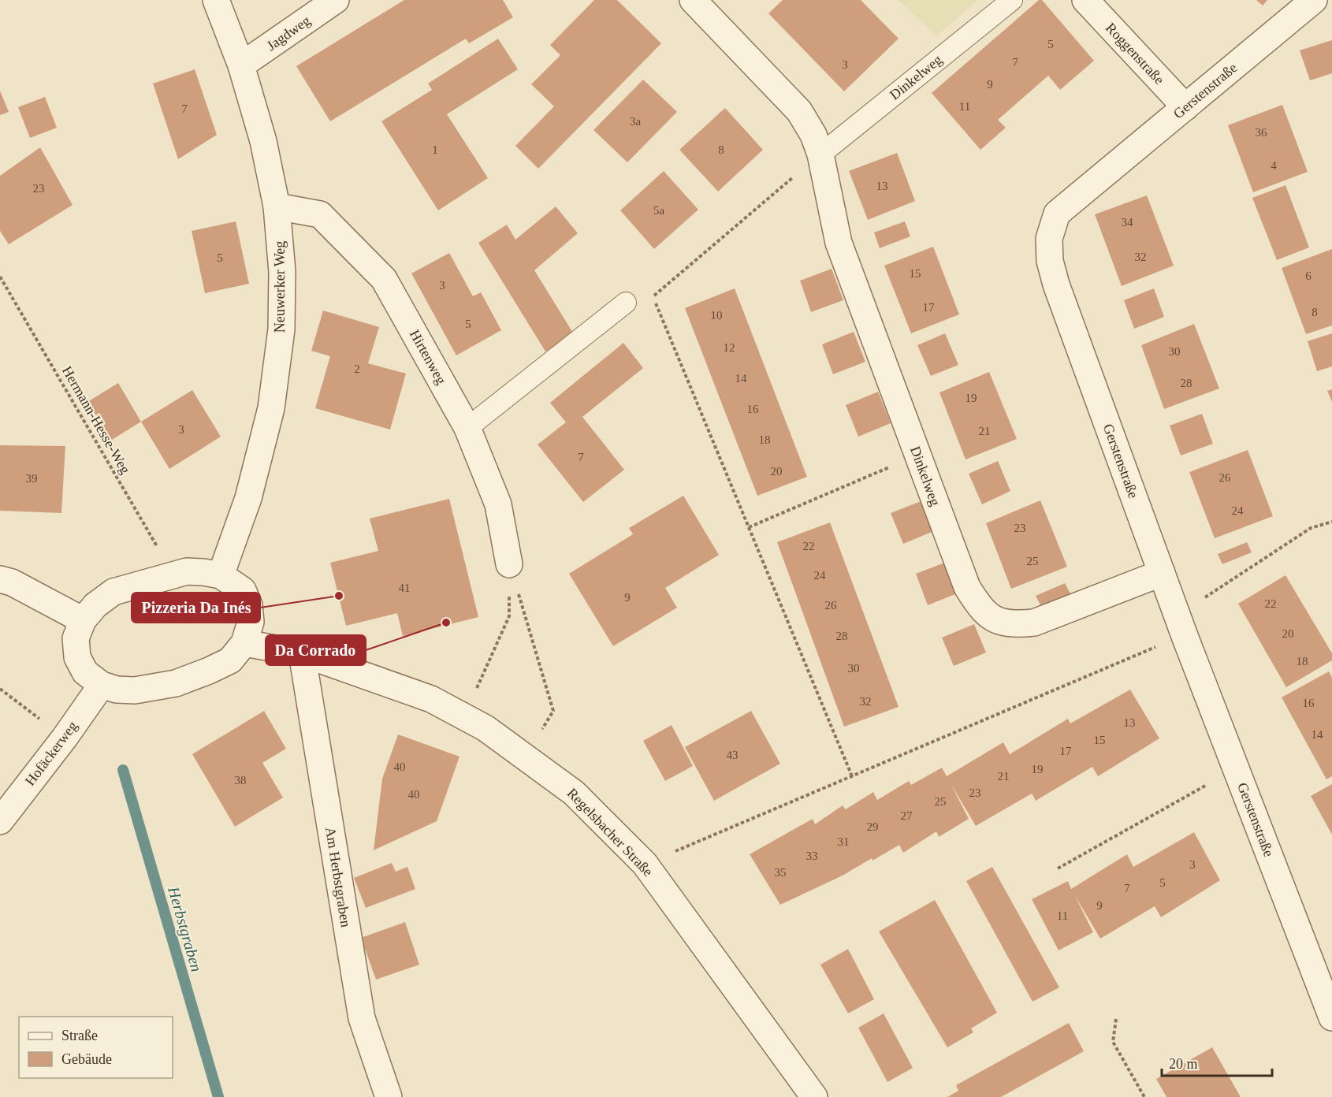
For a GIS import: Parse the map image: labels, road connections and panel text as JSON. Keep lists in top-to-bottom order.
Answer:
{
  "streets": {
    "street": [
      "Jagdweg",
      "Roggenstraße",
      "Dinkelweg",
      "Gerstenstraße",
      "Neuwerker Weg",
      "Hirtenweg",
      "Hofäckerweg",
      "Regelsbacher Straße",
      "Am Herbstgraben"
    ],
    "path": ["Hermann-Hesse-Weg"]
  },
  "crossings": [
    ["Jagdweg", "Neuwerker Weg"],
    ["Roggenstraße", "Gerstenstraße"],
    ["Dinkelweg", "Gerstenstraße"],
    ["Neuwerker Weg", "Hirtenweg"],
    ["Neuwerker Weg", "Hermann-Hesse-Weg"],
    ["Neuwerker Weg", "Hofäckerweg"],
    ["Neuwerker Weg", "Regelsbacher Straße"],
    ["Hermann-Hesse-Weg", "Hofäckerweg"],
    ["Hermann-Hesse-Weg", "Regelsbacher Straße"],
    ["Hofäckerweg", "Regelsbacher Straße"],
    ["Regelsbacher Straße", "Am Herbstgraben"]
  ],
  "water": ["Herbstgraben"],
  "places": ["Pizzeria Da Inés", "Da Corrado"],
  "house_numbers": [
    "5",
    "7",
    "3",
    "9",
    "11",
    "7",
    "3a",
    "36",
    "1",
    "8",
    "4",
    "13",
    "23",
    "5a",
    "34",
    "32",
    "5",
    "15",
    "6",
    "3",
    "17",
    "8",
    "10",
    "5",
    "12",
    "30",
    "2",
    "14",
    "28",
    "19",
    "16",
    "3",
    "21",
    "18",
    "7",
    "20",
    "26",
    "39",
    "24",
    "23",
    "22",
    "25",
    "24",
    "41",
    "9",
    "22",
    "26",
    "20",
    "28",
    "18",
    "30",
    "32",
    "16",
    "13",
    "14",
    "15",
    "17",
    "43",
    "40",
    "19",
    "21",
    "38",
    "23",
    "40",
    "25",
    "27",
    "29",
    "31",
    "33",
    "3",
    "35",
    "5",
    "7",
    "9",
    "11"
  ],
  "legend": ["Straße", "Gebäude"],
  "scale_bar": "20 m"
}
